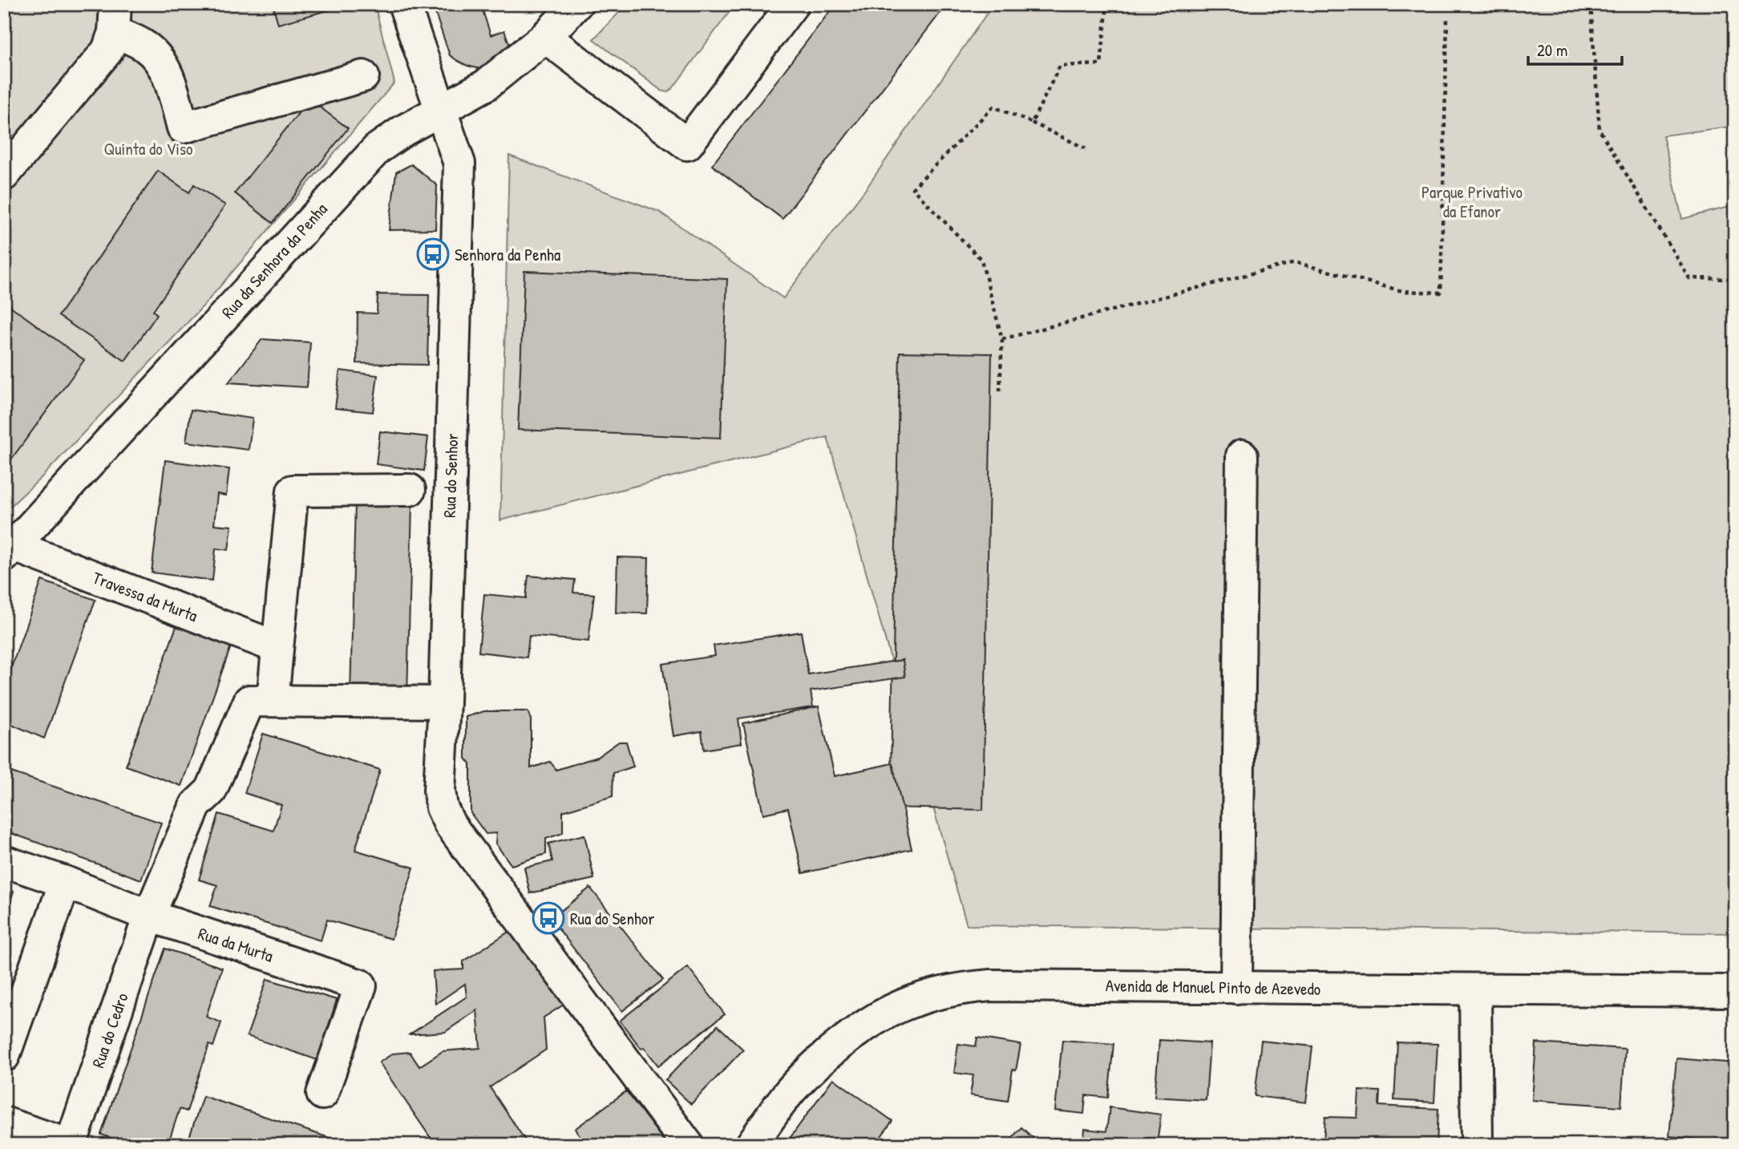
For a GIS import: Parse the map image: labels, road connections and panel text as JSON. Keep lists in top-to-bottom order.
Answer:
{
  "streets": {
    "street": [
      "Rua da Senhora da Penha",
      "Rua do Senhor",
      "Travessa da Murta",
      "Rua da Murta",
      "Avenida de Manuel Pinto de Azevedo",
      "Rua do Cedro"
    ]
  },
  "crossings": [
    ["Rua da Senhora da Penha", "Rua do Senhor"],
    ["Rua da Senhora da Penha", "Travessa da Murta"],
    ["Rua da Murta", "Rua do Cedro"]
  ],
  "parks": ["Quinta do Viso", "Parque Privativo da Efanor"],
  "places": {
    "bus stop": ["Senhora da Penha", "Rua do Senhor"]
  },
  "scale_bar": "20 m"
}
